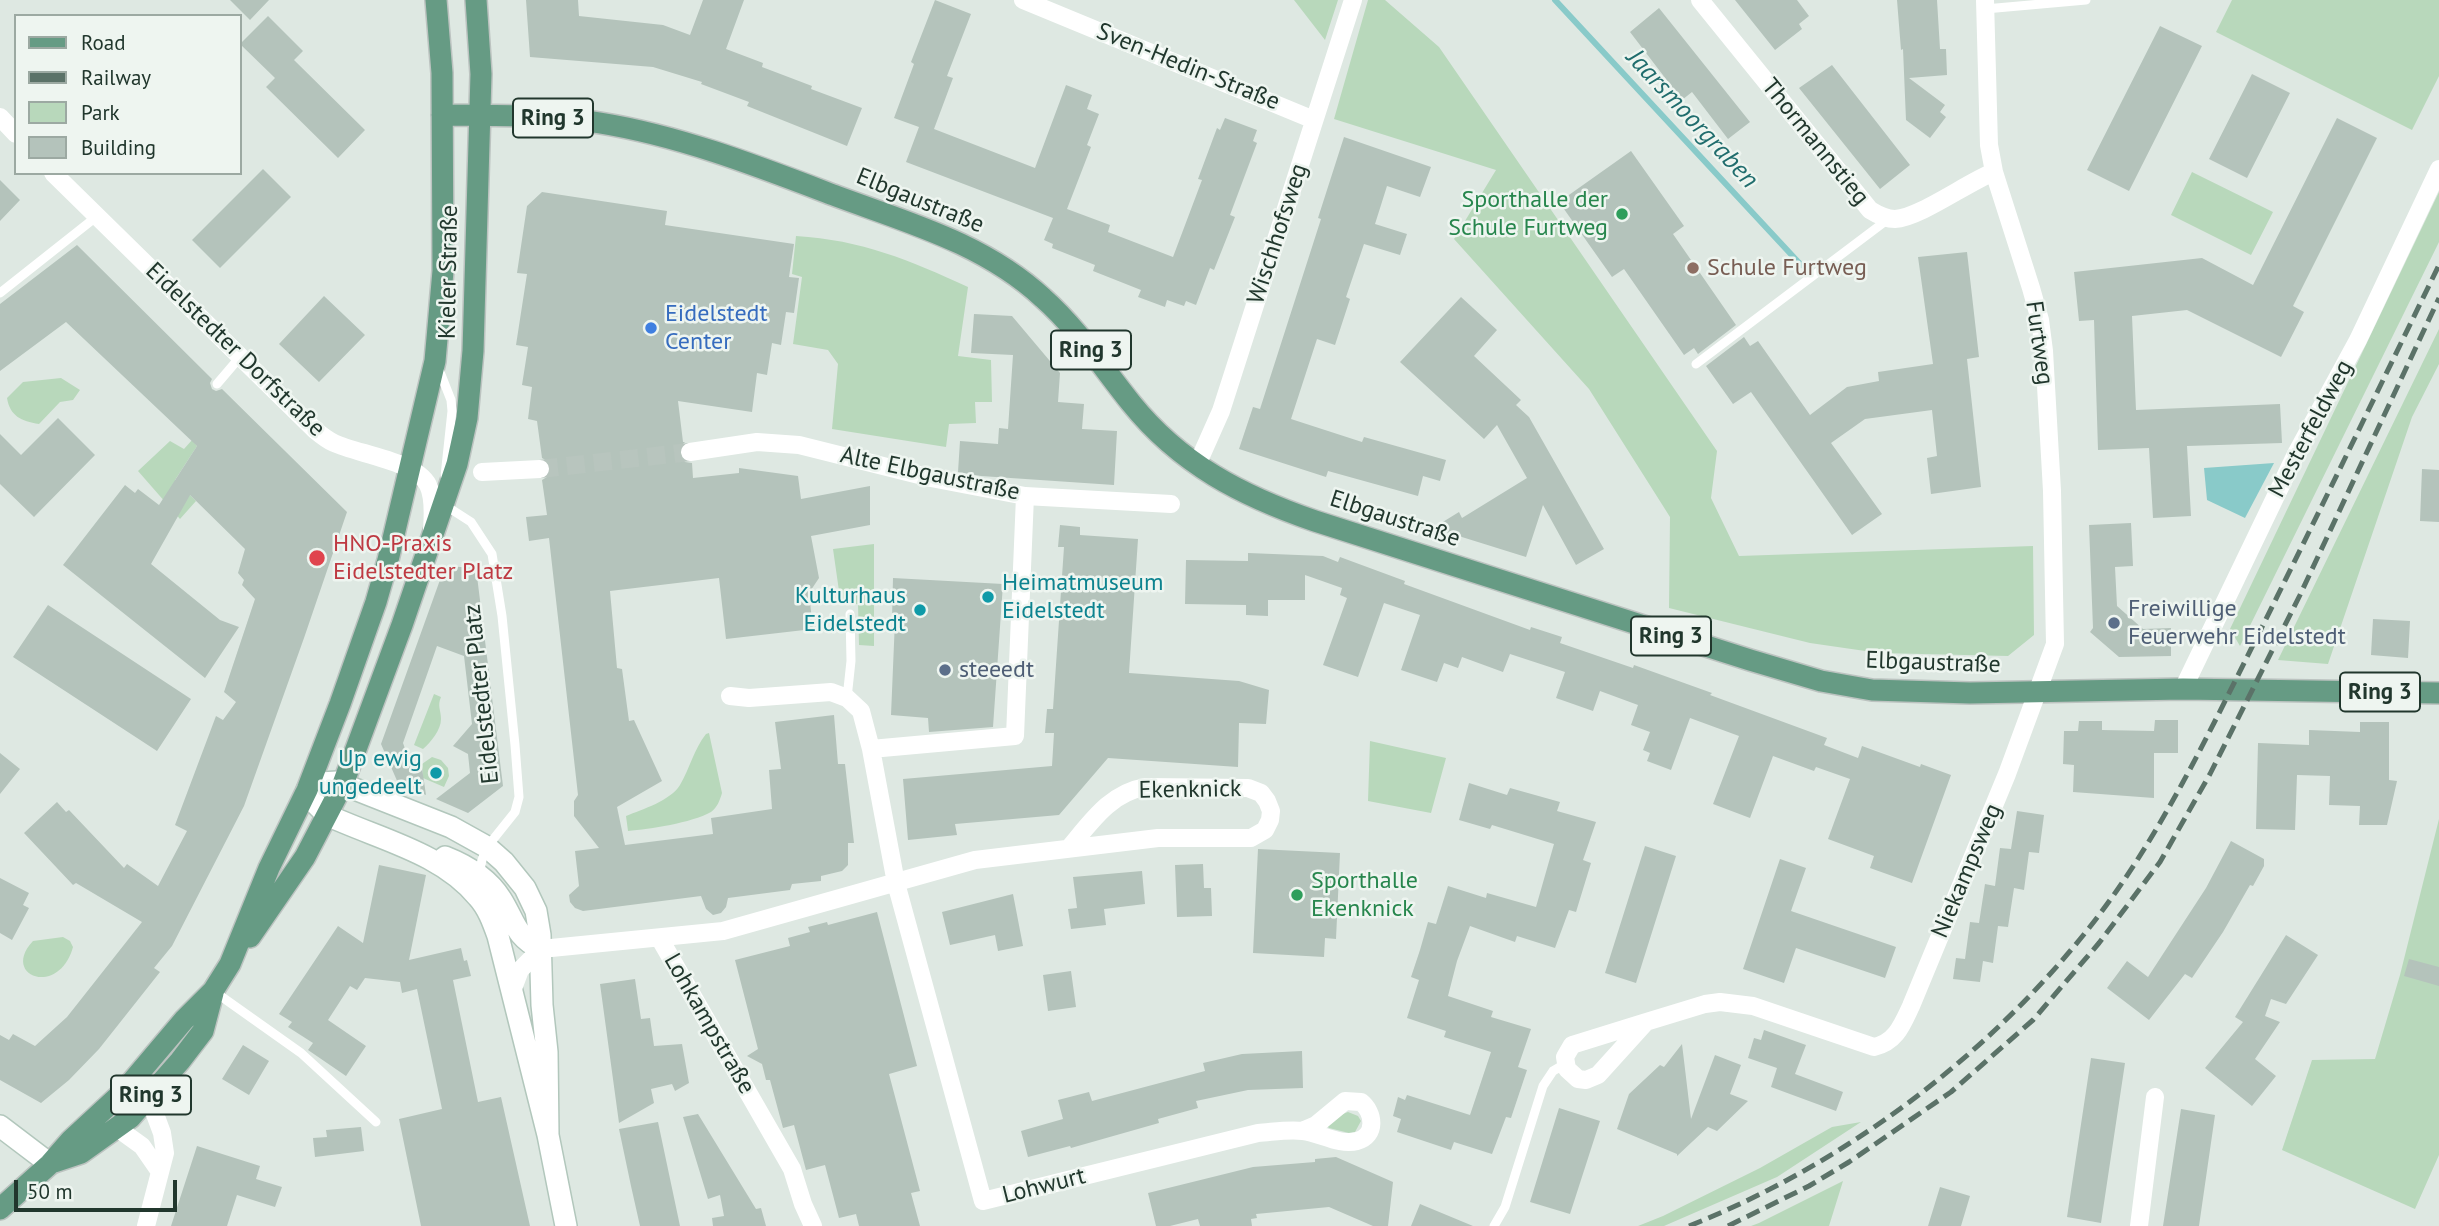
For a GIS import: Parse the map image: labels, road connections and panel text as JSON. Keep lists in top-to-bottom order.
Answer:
{
  "streets": {
    "main road": ["Ring 3", "Elbgaustraße", "Kieler Straße"],
    "street": [
      "Sven-Hedin-Straße",
      "Thormannstieg",
      "Wischhofsweg",
      "Furtweg",
      "Eidelstedter Dorfstraße",
      "Mesterfeldweg",
      "Alte Elbgaustraße",
      "Ekenknick",
      "Niekampsweg",
      "Lohkampstraße",
      "Lohwurt"
    ],
    "lane": ["Eidelstedter Platz"]
  },
  "crossings": [
    ["Sven-Hedin-Straße", "Wischhofsweg"],
    ["Thormannstieg", "Furtweg"],
    ["Elbgaustraße", "Wischhofsweg"],
    ["Elbgaustraße", "Kieler Straße"],
    ["Elbgaustraße", "Furtweg"],
    ["Elbgaustraße", "Mesterfeldweg"],
    ["Elbgaustraße", "Niekampsweg"],
    ["Kieler Straße", "Eidelstedter Dorfstraße"],
    ["Kieler Straße", "Eidelstedter Platz"],
    ["Furtweg", "Niekampsweg"],
    ["Ekenknick", "Lohkampstraße"],
    ["Ekenknick", "Lohwurt"]
  ],
  "water": ["Jaarsmoorgraben"],
  "places": [
    "Sporthalle der Schule Furtweg",
    "Schule Furtweg",
    "Eidelstedt Center",
    "HNO-Praxis Eidelstedter Platz",
    "Heimatmuseum Eidelstedt",
    "Kulturhaus Eidelstedt",
    "Freiwillige Feuerwehr Eidelstedt",
    "steeedt",
    "Up ewig ungedeelt",
    "Sporthalle Ekenknick"
  ],
  "legend": [
    "Road",
    "Railway",
    "Park",
    "Building"
  ],
  "scale_bar": "50 m"
}
